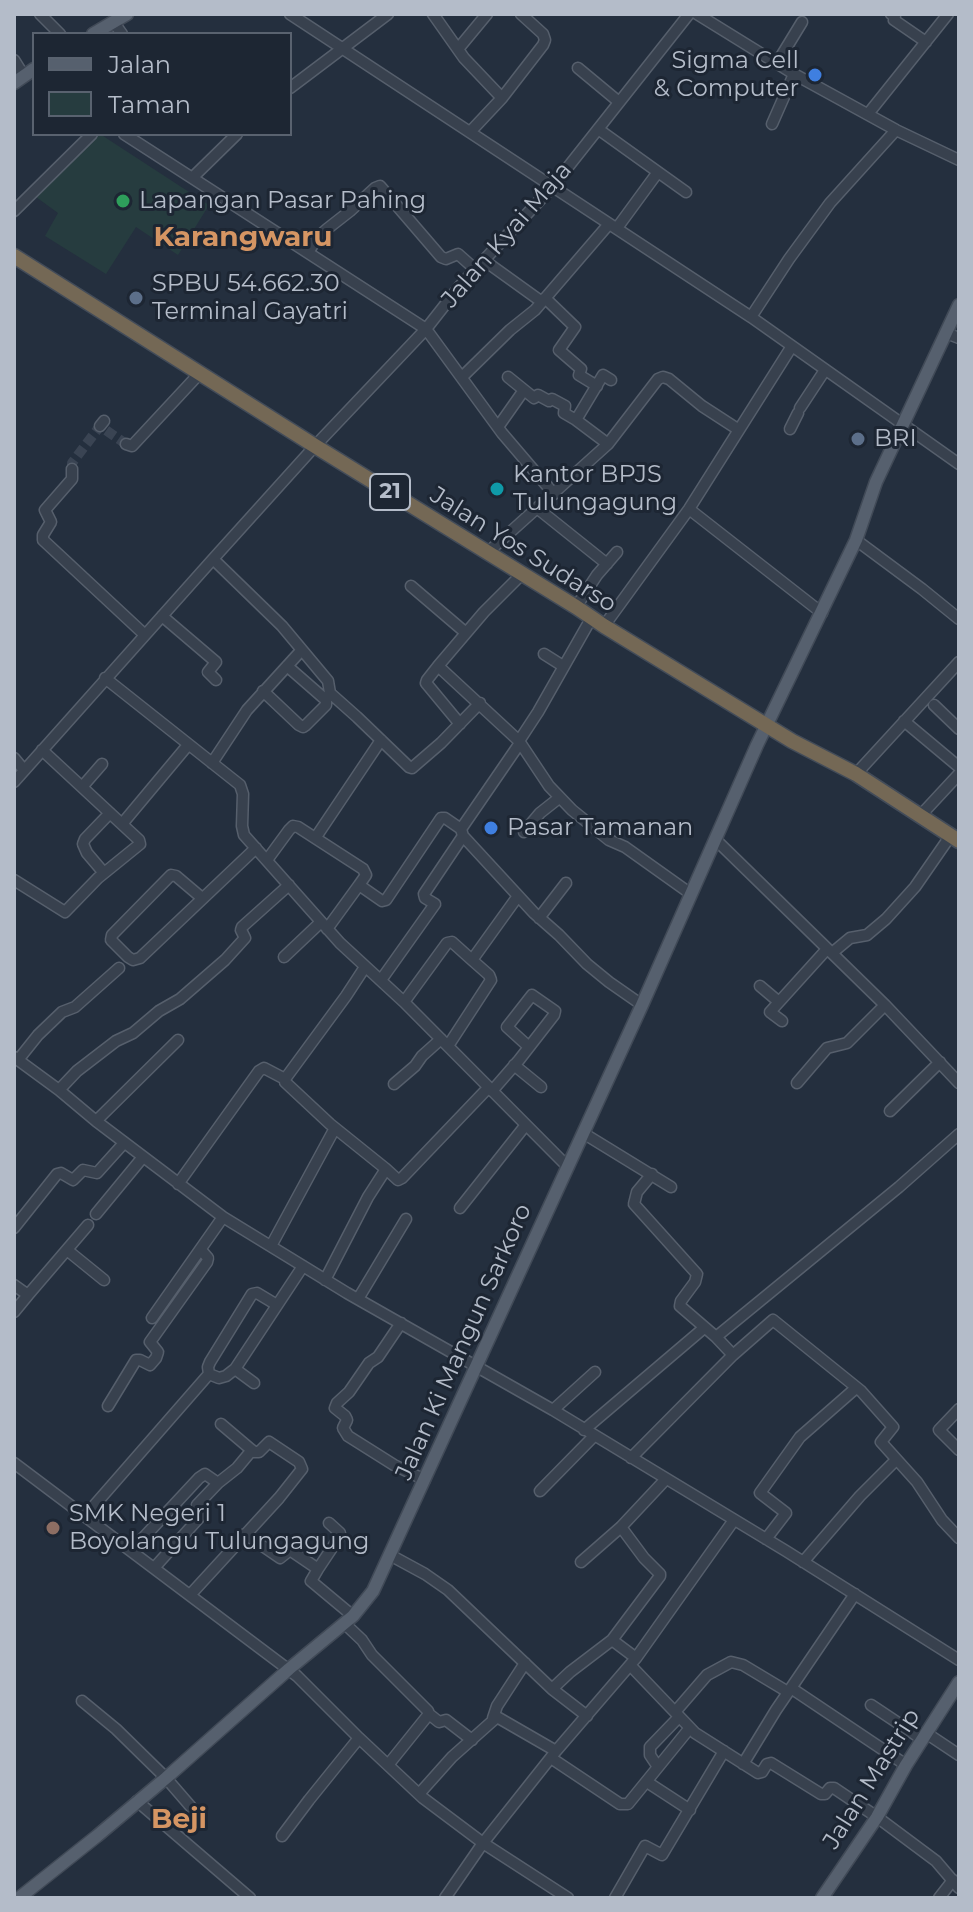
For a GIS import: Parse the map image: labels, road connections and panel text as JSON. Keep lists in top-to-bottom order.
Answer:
{
  "streets": {
    "highway": ["21", "Jalan Yos Sudarso"],
    "main road": ["Jalan Ki Mangun Sarkoro", "Jalan Mastrip"],
    "street": ["Jalan Kyai Maja"]
  },
  "crossings": [
    ["Jalan Kyai Maja", "Jalan Yos Sudarso"],
    ["21", "Jalan Yos Sudarso"],
    ["21", "Jalan Ki Mangun Sarkoro"],
    ["Jalan Yos Sudarso", "Jalan Ki Mangun Sarkoro"]
  ],
  "districts": ["Karangwaru", "Beji"],
  "places": [
    "Sigma Cell & Computer",
    "Lapangan Pasar Pahing",
    "SPBU 54.662.30 Terminal Gayatri",
    "BRI",
    "Kantor BPJS Tulungagung",
    "Pasar Tamanan",
    "SMK Negeri 1 Boyolangu Tulungagung"
  ],
  "legend": ["Jalan", "Taman"]
}
